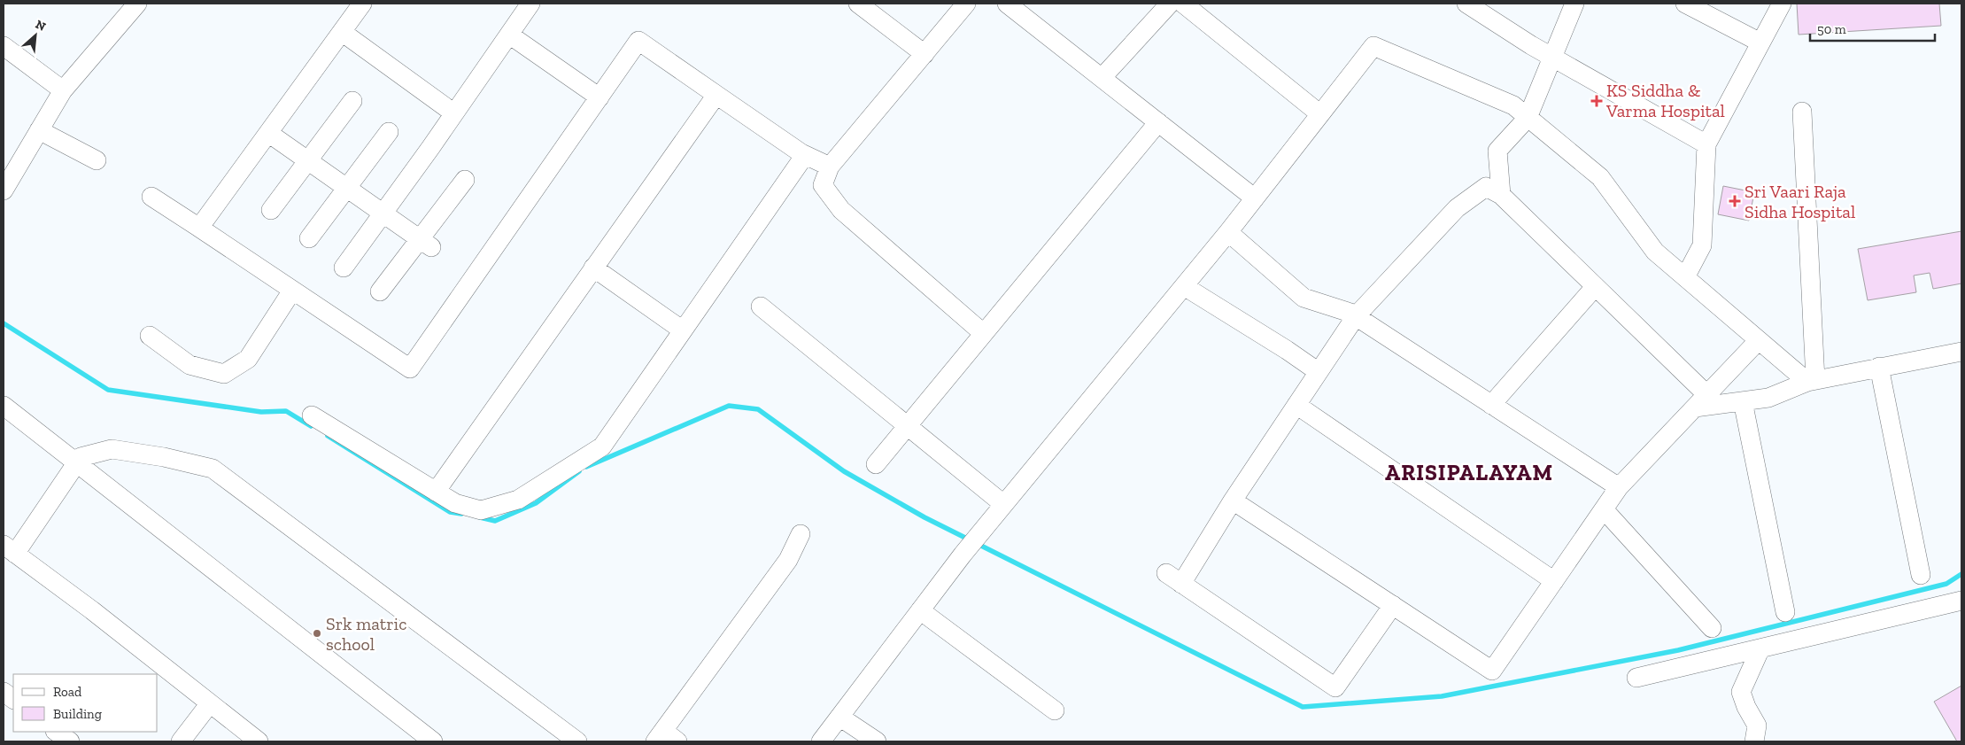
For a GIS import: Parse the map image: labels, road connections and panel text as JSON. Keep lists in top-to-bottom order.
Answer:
{
  "districts": ["ARISIPALAYAM"],
  "places": {
    "health": ["KS Siddha & Varma Hospital", "Sri Vaari Raja Sidha Hospital"],
    "other": ["Srk matric school"]
  },
  "legend": ["Road", "Building"],
  "scale_bar": "50 m",
  "north": "top right"
}
